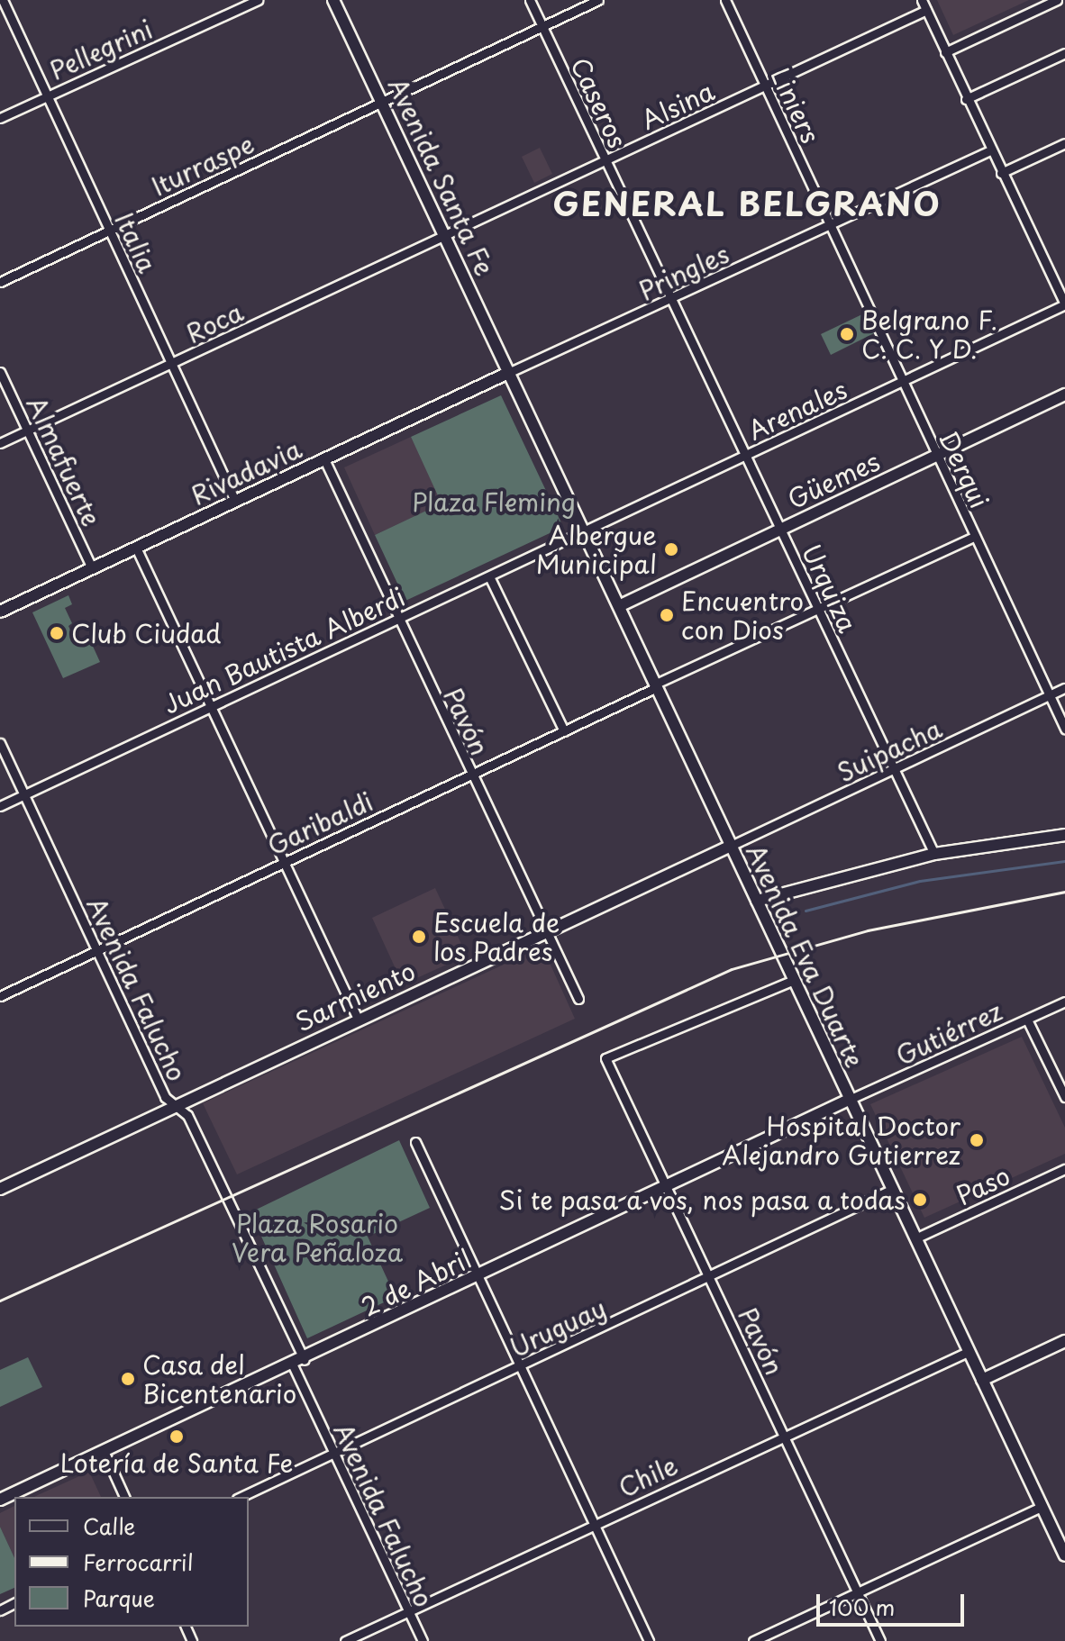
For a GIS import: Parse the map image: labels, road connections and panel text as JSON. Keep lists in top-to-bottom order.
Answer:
{
  "streets": {
    "main road": [
      "Avenida Santa Fe",
      "Rivadavia",
      "Güemes",
      "Avenida Eva Duarte",
      "Sarmiento",
      "2 de Abril"
    ],
    "street": [
      "Pellegrini",
      "Caseros",
      "Alsina",
      "Liniers",
      "Iturraspe",
      "Italia",
      "Pringles",
      "Roca",
      "Arenales",
      "Almafuerte",
      "Derqui",
      "Urquiza",
      "Juan Bautista Alberdi",
      "Pavón",
      "Suipacha",
      "Garibaldi",
      "Avenida Falucho",
      "Gutiérrez",
      "Paso",
      "Uruguay",
      "Chile"
    ]
  },
  "crossings": [
    ["Pellegrini", "Italia"],
    ["Caseros", "Alsina"],
    ["Caseros", "Iturraspe"],
    ["Caseros", "Pringles"],
    ["Caseros", "Urquiza"],
    ["Alsina", "Liniers"],
    ["Alsina", "Avenida Santa Fe"],
    ["Alsina", "Roca"],
    ["Liniers", "Pringles"],
    ["Liniers", "Derqui"],
    ["Iturraspe", "Avenida Santa Fe"],
    ["Iturraspe", "Italia"],
    ["Avenida Santa Fe", "Pringles"],
    ["Avenida Santa Fe", "Roca"],
    ["Avenida Santa Fe", "Rivadavia"],
    ["Avenida Santa Fe", "Avenida Eva Duarte"],
    ["Italia", "Roca"],
    ["Italia", "Rivadavia"],
    ["Pringles", "Derqui"],
    ["Pringles", "Rivadavia"],
    ["Pringles", "Urquiza"],
    ["Pringles", "Avenida Eva Duarte"],
    ["Roca", "Almafuerte"],
    ["Arenales", "Derqui"],
    ["Arenales", "Urquiza"],
    ["Arenales", "Juan Bautista Alberdi"],
    ["Arenales", "Avenida Eva Duarte"],
    ["Almafuerte", "Rivadavia"],
    ["Derqui", "Güemes"],
    ["Derqui", "Suipacha"],
    ["Derqui", "Garibaldi"],
    ["Rivadavia", "Pavón"],
    ["Rivadavia", "Avenida Eva Duarte"],
    ["Güemes", "Urquiza"],
    ["Güemes", "Avenida Eva Duarte"],
    ["Urquiza", "Suipacha"],
    ["Urquiza", "Garibaldi"],
    ["Juan Bautista Alberdi", "Pavón"],
    ["Juan Bautista Alberdi", "Avenida Eva Duarte"],
    ["Juan Bautista Alberdi", "Avenida Falucho"],
    ["Pavón", "Garibaldi"],
    ["Pavón", "Avenida Eva Duarte"],
    ["Pavón", "Sarmiento"],
    ["Pavón", "2 de Abril"],
    ["Pavón", "Uruguay"],
    ["Pavón", "Chile"],
    ["Suipacha", "Avenida Eva Duarte"],
    ["Suipacha", "Sarmiento"],
    ["Garibaldi", "Avenida Eva Duarte"],
    ["Garibaldi", "Avenida Falucho"],
    ["Avenida Eva Duarte", "Sarmiento"],
    ["Avenida Eva Duarte", "Gutiérrez"],
    ["Avenida Eva Duarte", "Paso"],
    ["Avenida Eva Duarte", "2 de Abril"],
    ["Avenida Eva Duarte", "Uruguay"],
    ["Avenida Eva Duarte", "Chile"],
    ["Avenida Falucho", "Sarmiento"],
    ["Avenida Falucho", "2 de Abril"],
    ["Avenida Falucho", "Uruguay"],
    ["Avenida Falucho", "Chile"],
    ["Gutiérrez", "2 de Abril"]
  ],
  "districts": ["GENERAL BELGRANO"],
  "parks": ["Plaza Fleming", "Plaza Rosario Vera Peñaloza"],
  "places": [
    "Belgrano F. C. C. Y D.",
    "Albergue Municipal",
    "Encuentro con Dios",
    "Club Ciudad",
    "Escuela de los Padres",
    "Hospital Doctor Alejandro Gutierrez",
    "Si te pasa a vos, nos pasa a todas",
    "Casa del Bicentenario",
    "Lotería de Santa Fe"
  ],
  "legend": ["Calle", "Ferrocarril", "Parque"],
  "scale_bar": "100 m"
}
